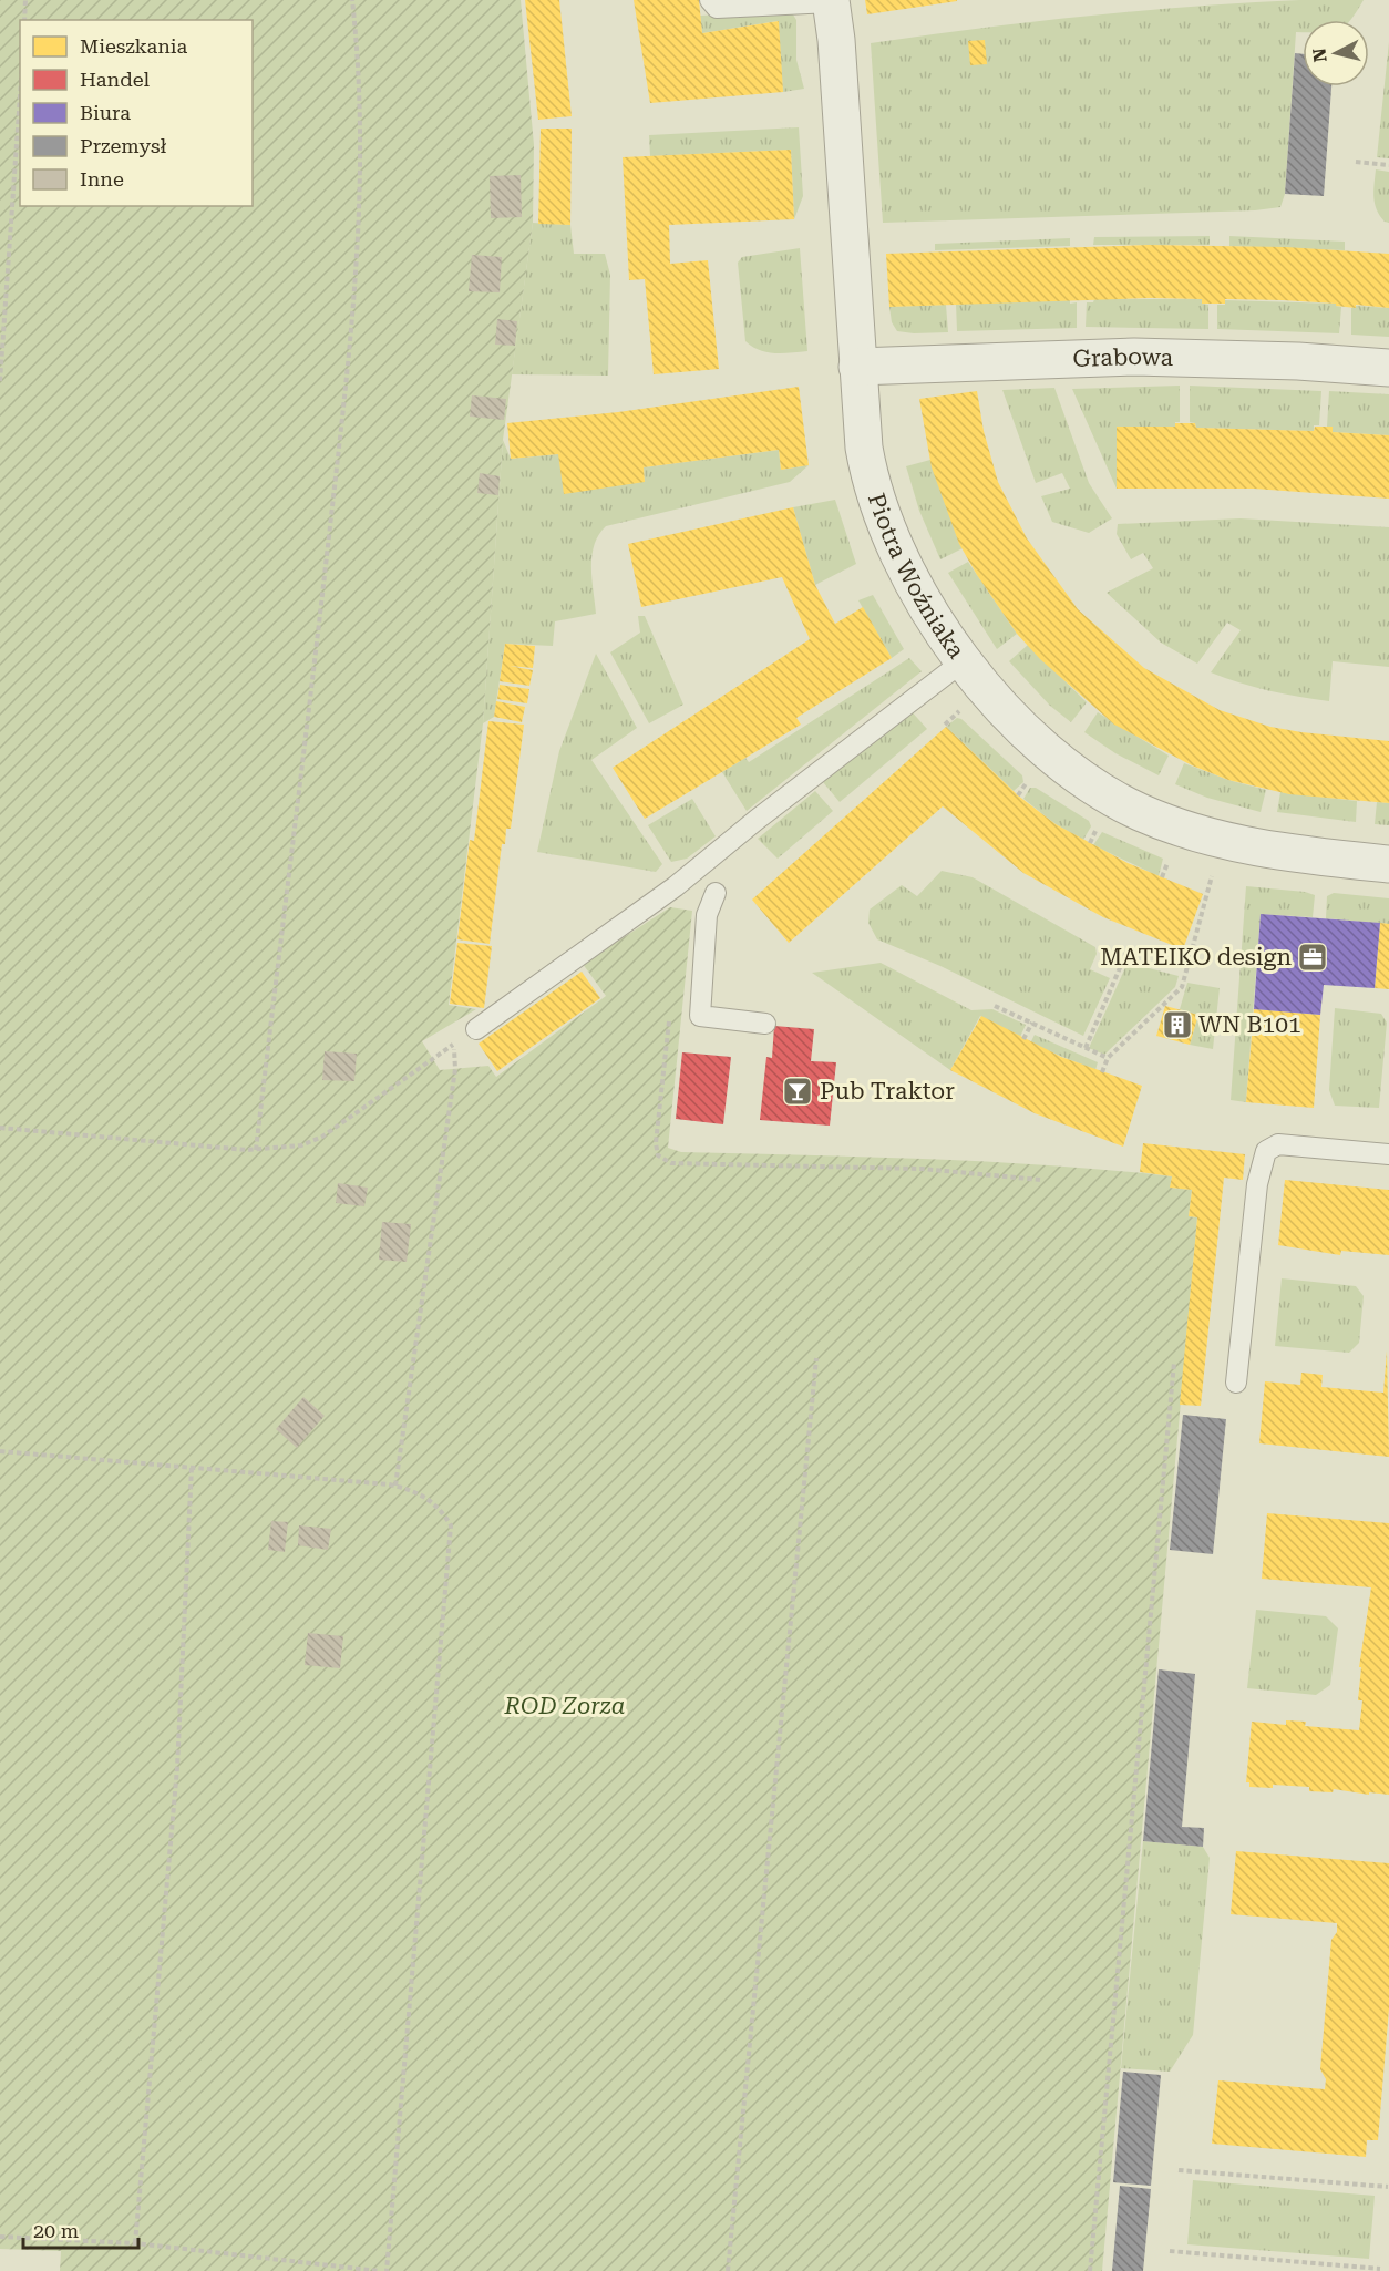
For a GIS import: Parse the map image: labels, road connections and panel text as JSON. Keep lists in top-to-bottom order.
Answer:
{
  "streets": {
    "street": ["Grabowa", "Piotra Woźniaka"]
  },
  "crossings": [
    ["Grabowa", "Piotra Woźniaka"]
  ],
  "parks": ["ROD Zorza"],
  "places": {
    "office": ["MATEIKO design"],
    "building": ["WN B101"],
    "bar": ["Pub Traktor"]
  },
  "legend": [
    "Mieszkania",
    "Handel",
    "Biura",
    "Przemysł",
    "Inne"
  ],
  "scale_bar": "20 m",
  "north": "left"
}
